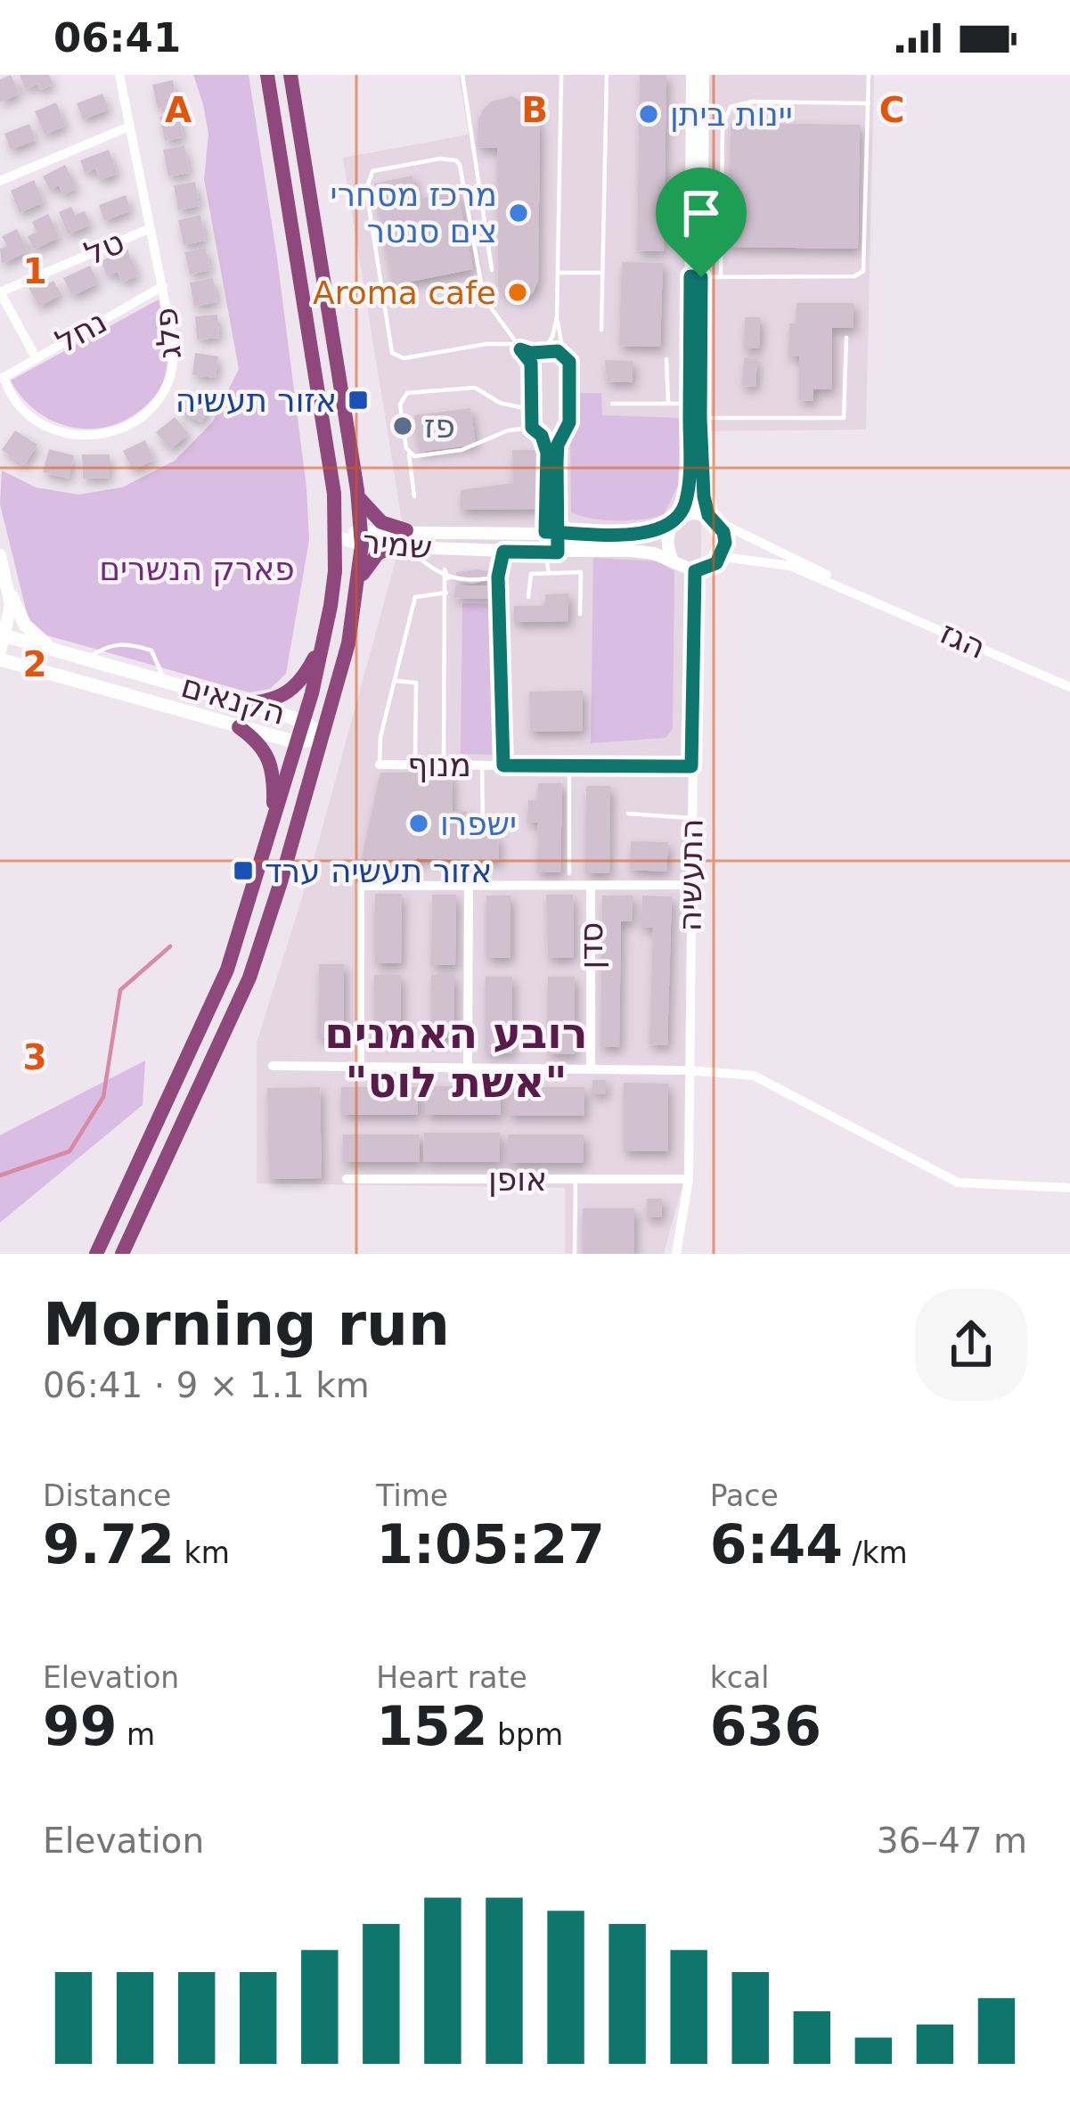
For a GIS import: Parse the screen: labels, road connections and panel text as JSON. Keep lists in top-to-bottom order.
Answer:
{
  "streets": {
    "main road": ["הקנאים"],
    "street": [
      "טל",
      "נחל",
      "פלג",
      "שמיר",
      "הגז",
      "מנוף",
      "התעשיה",
      "סדן",
      "אופן"
    ]
  },
  "crossings": [
    ["טל", "פלג"],
    ["נחל", "פלג"],
    ["שמיר", "הגז"],
    ["שמיר", "התעשיה"],
    ["הגז", "התעשיה"],
    ["מנוף", "התעשיה"],
    ["התעשיה", "אופן"]
  ],
  "districts": ["רובע האמנים \"אשת לוט\""],
  "parks": ["פארק הנשרים"],
  "places": {
    "other": [
      "יינות ביתן",
      "מרכז מסחרי צים סנטר",
      "Aroma cafe",
      "פז",
      "ישפרו"
    ],
    "transit": ["אזור תעשיה", "אזור תעשיה ערד"]
  },
  "page": {
    "status": "06:41",
    "heading": ["Morning run", "06:41 · 9 × 1.1 km"],
    "stats": [
      ["Distance", "9.72 km"],
      ["Time", "1:05:27"],
      ["Pace", "6:44 /km"],
      ["Elevation", "99 m"],
      ["Heart rate", "152 bpm"],
      ["kcal", "636"]
    ],
    "chart": ["Elevation", "36–47 m"]
  },
  "grid": {
    "columns": ["A", "B", "C"],
    "rows": ["1", "2", "3"]
  }
}
